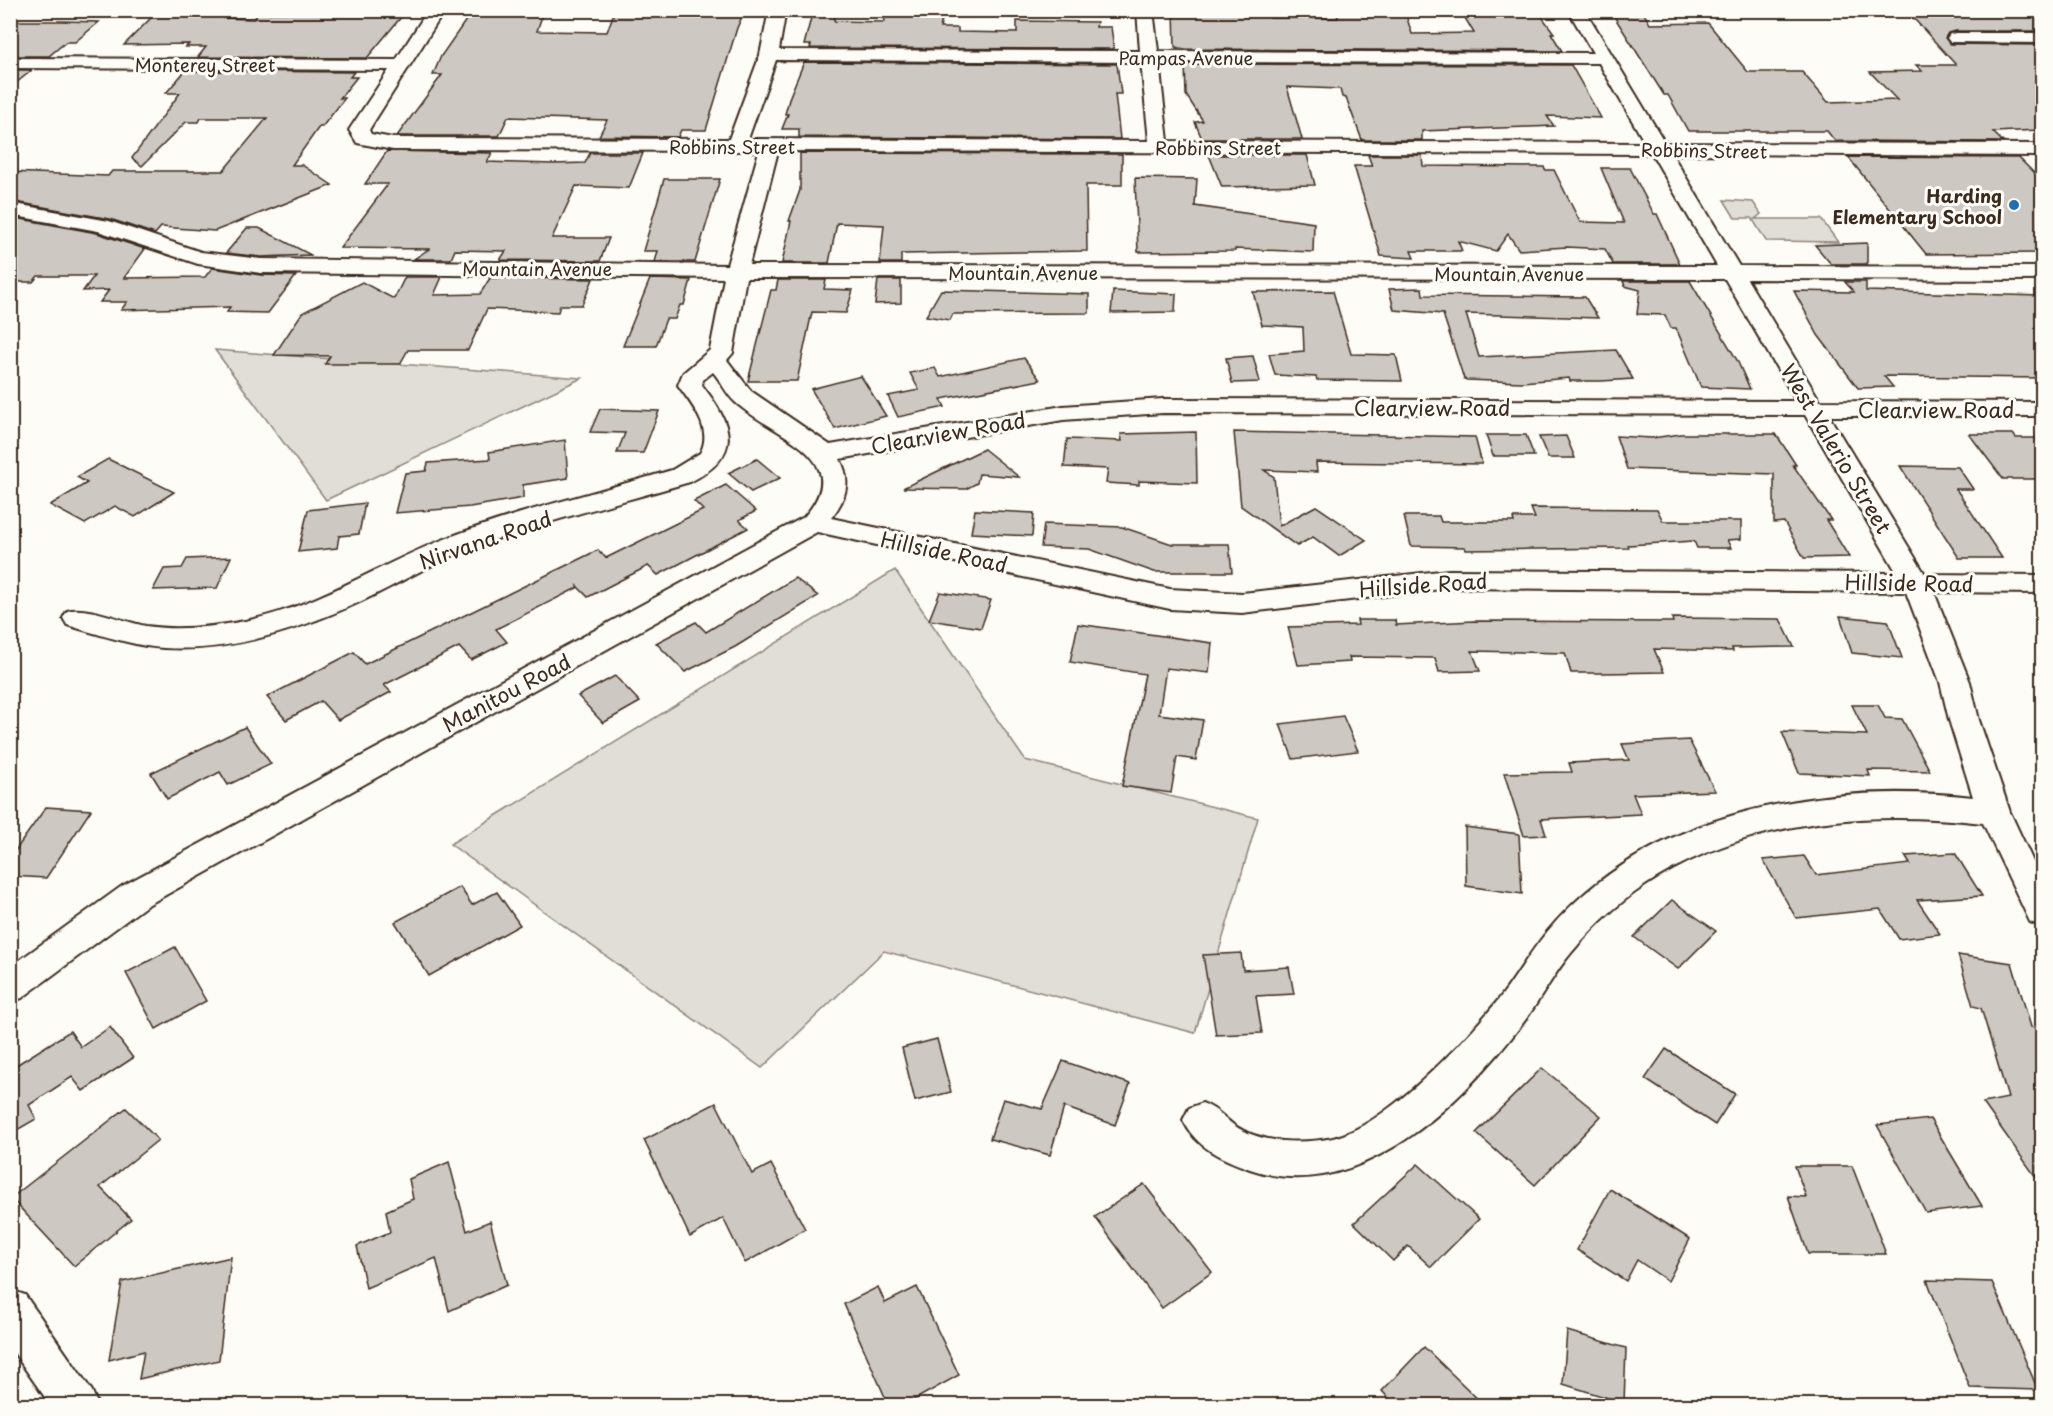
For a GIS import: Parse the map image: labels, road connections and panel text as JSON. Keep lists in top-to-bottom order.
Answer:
{
  "streets": {
    "street": [
      "Pampas Avenue",
      "Monterey Street",
      "Robbins Street",
      "Mountain Avenue",
      "Clearview Road",
      "West Valerio Street",
      "Nirvana Road",
      "Hillside Road",
      "Manitou Road"
    ]
  },
  "crossings": [
    ["Pampas Avenue", "West Valerio Street"],
    ["Monterey Street", "Robbins Street"],
    ["Robbins Street", "West Valerio Street"],
    ["Mountain Avenue", "West Valerio Street"],
    ["Clearview Road", "West Valerio Street"],
    ["Clearview Road", "Manitou Road"],
    ["West Valerio Street", "Hillside Road"],
    ["Hillside Road", "Manitou Road"]
  ],
  "places": ["Harding Elementary School"]
}
